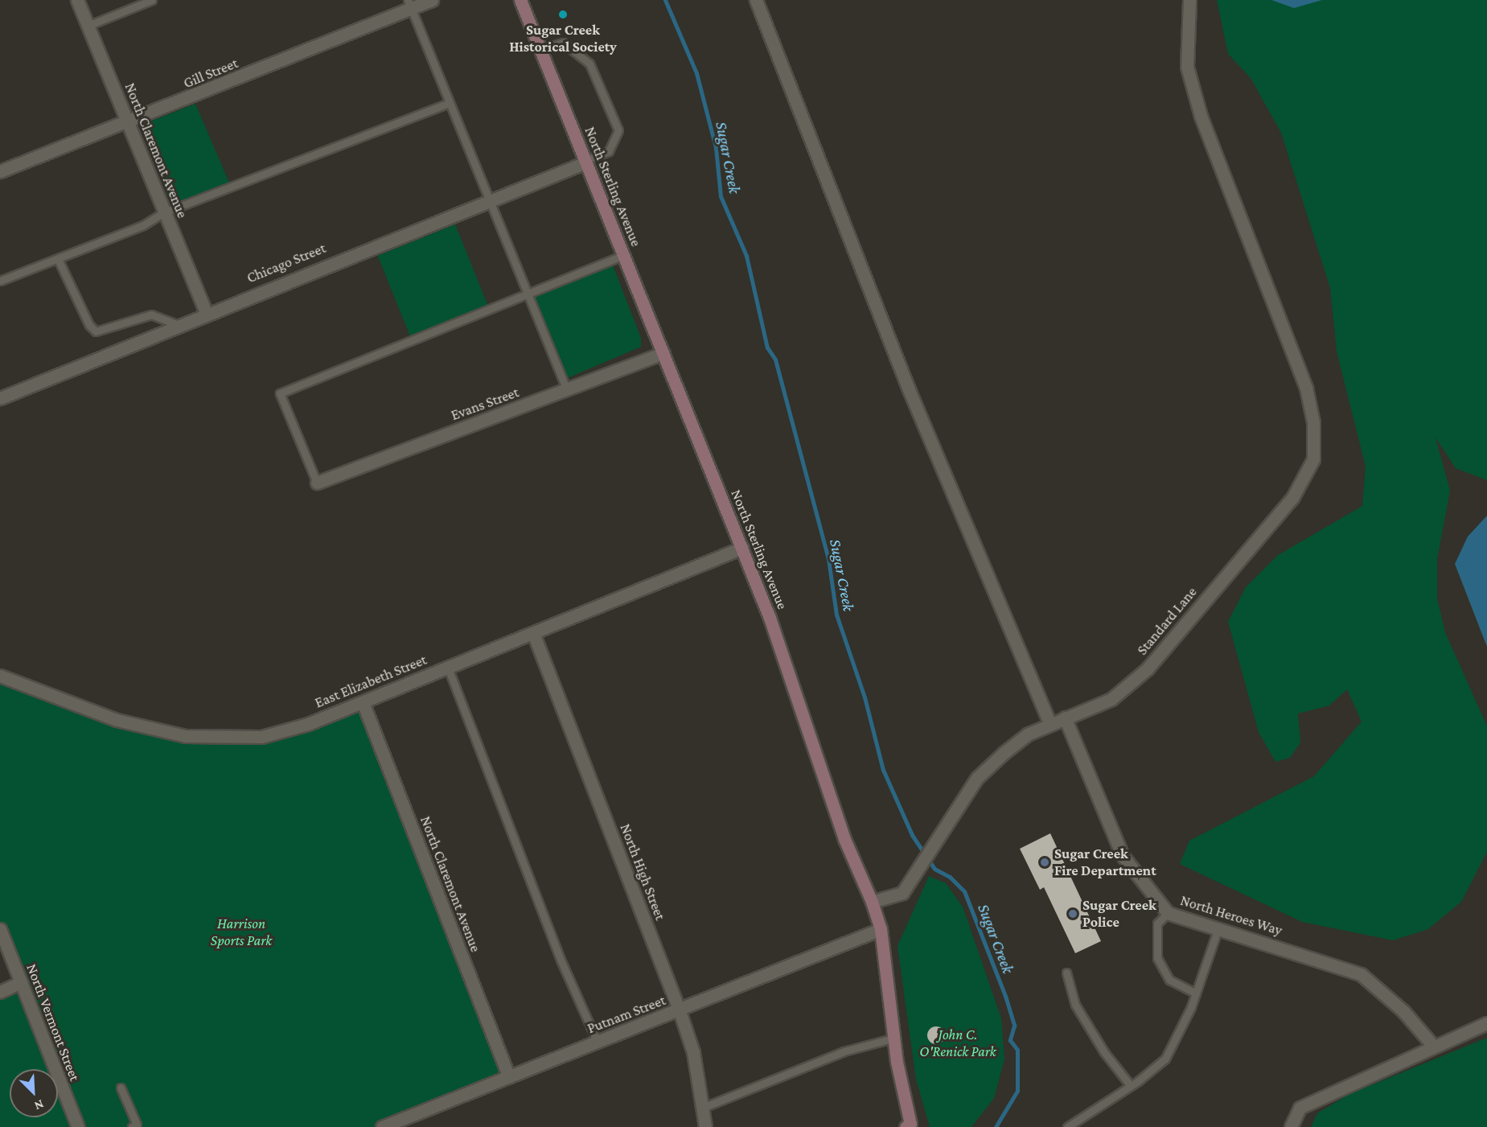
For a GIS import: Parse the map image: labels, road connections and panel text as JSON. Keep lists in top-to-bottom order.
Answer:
{
  "streets": {
    "main road": ["North Sterling Avenue"],
    "street": [
      "Gill Street",
      "North Claremont Avenue",
      "Chicago Street",
      "Evans Street",
      "Standard Lane",
      "East Elizabeth Street",
      "North High Street",
      "North Heroes Way",
      "Putnam Street",
      "North Vermont Street"
    ]
  },
  "crossings": [
    ["Gill Street", "North Claremont Avenue"],
    ["North Claremont Avenue", "Chicago Street"],
    ["North Claremont Avenue", "East Elizabeth Street"],
    ["North Claremont Avenue", "Putnam Street"],
    ["North Sterling Avenue", "Chicago Street"],
    ["North Sterling Avenue", "Evans Street"],
    ["North Sterling Avenue", "Standard Lane"],
    ["North Sterling Avenue", "East Elizabeth Street"],
    ["North Sterling Avenue", "Putnam Street"],
    ["Standard Lane", "North Heroes Way"],
    ["East Elizabeth Street", "North High Street"],
    ["North High Street", "Putnam Street"]
  ],
  "water": ["Sugar Creek"],
  "parks": ["Harrison Sports Park", "John C. O'Renick Park"],
  "places": ["Sugar Creek Historical Society", "Sugar Creek Fire Department", "Sugar Creek Police"],
  "north": "bottom right"
}
